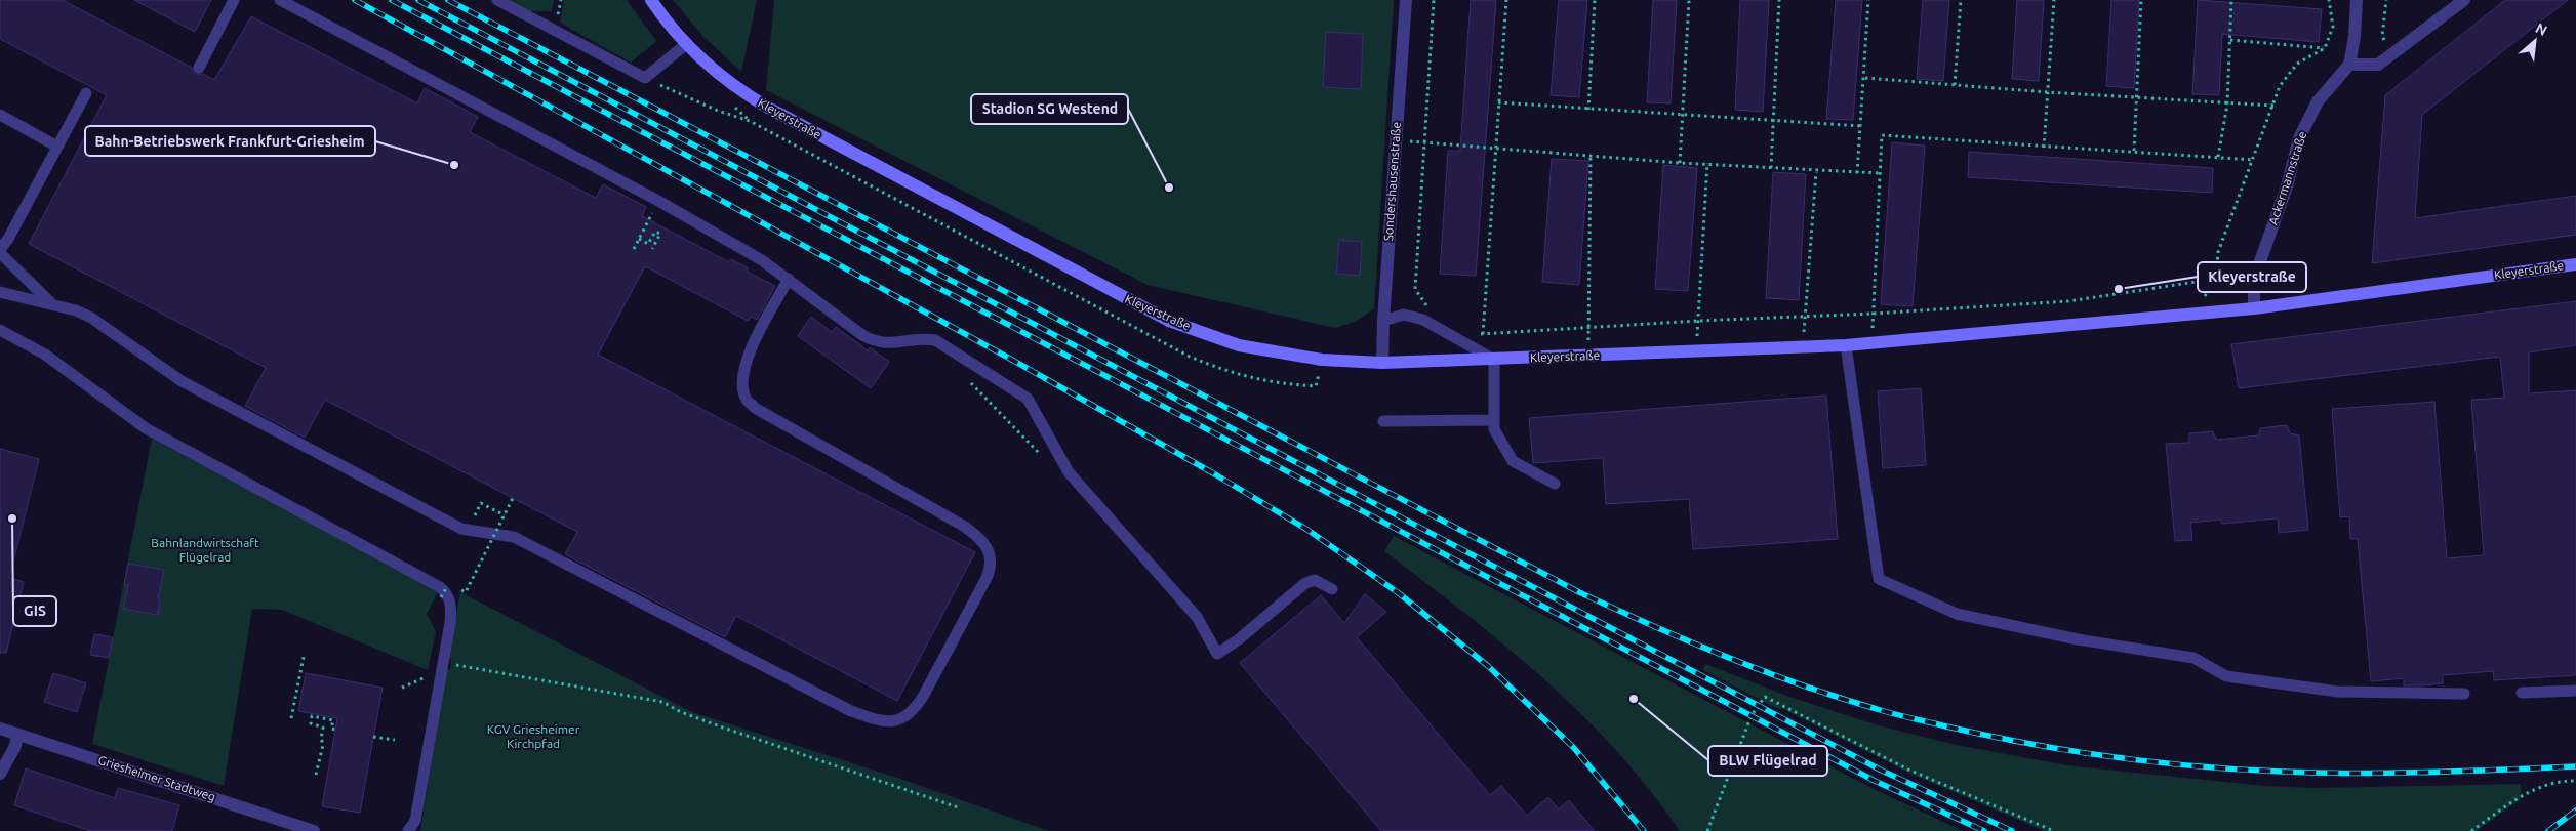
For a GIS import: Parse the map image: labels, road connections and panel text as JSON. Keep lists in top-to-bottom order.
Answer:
{
  "streets": {
    "street": [
      "Kleyerstraße",
      "Ackermannstraße",
      "Sondershausenstraße",
      "Griesheimer Stadtweg"
    ]
  },
  "crossings": [
    ["Kleyerstraße", "Ackermannstraße"],
    ["Kleyerstraße", "Sondershausenstraße"]
  ],
  "parks": ["Bahnlandwirtschaft Flügelrad", "KGV Griesheimer Kirchpfad"],
  "places": [
    "Bahn-Betriebswerk Frankfurt-Griesheim",
    "Stadion SG Westend",
    "Kleyerstraße",
    "GIS",
    "BLW Flügelrad"
  ],
  "north": "top right"
}
